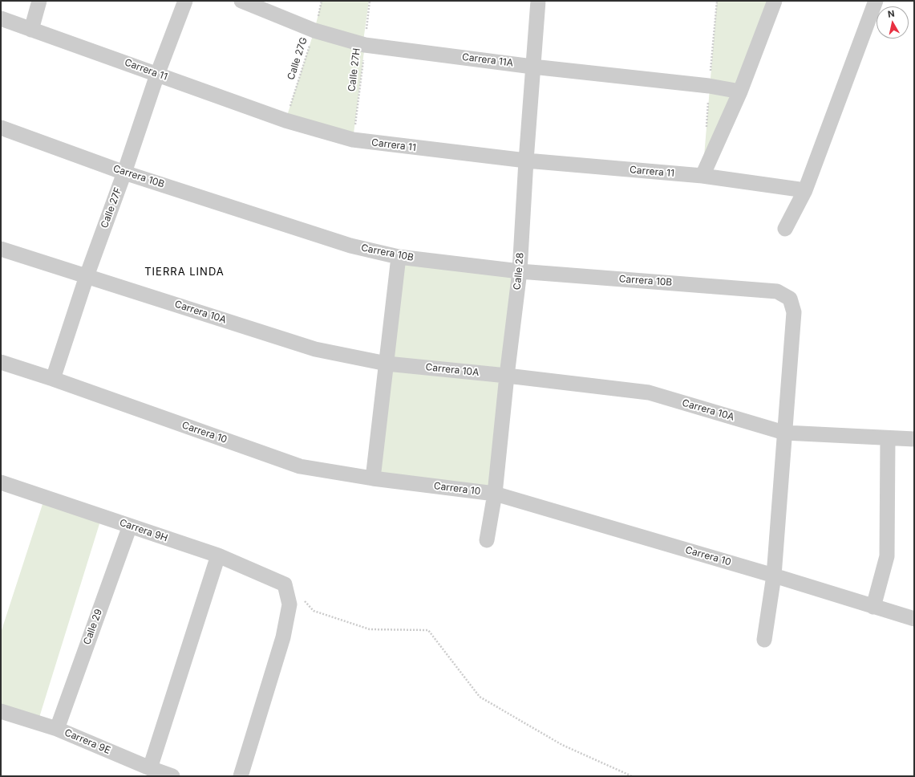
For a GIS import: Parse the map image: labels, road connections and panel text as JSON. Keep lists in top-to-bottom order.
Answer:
{
  "streets": {
    "street": [
      "Carrera 11A",
      "Carrera 11",
      "Carrera 10B",
      "Calle 27F",
      "Calle 28",
      "Carrera 10A",
      "Carrera 10",
      "Carrera 9H",
      "Calle 29",
      "Carrera 9E"
    ],
    "path": ["Calle 27G", "Calle 27H"]
  },
  "crossings": [
    ["Calle 27G", "Carrera 11A"],
    ["Calle 27G", "Carrera 11"],
    ["Carrera 11A", "Calle 27H"],
    ["Carrera 11A", "Calle 28"],
    ["Carrera 11", "Calle 27H"],
    ["Carrera 11", "Calle 27F"],
    ["Carrera 11", "Calle 28"],
    ["Carrera 10B", "Calle 27F"],
    ["Carrera 10B", "Calle 28"],
    ["Carrera 10B", "Carrera 10A"],
    ["Calle 27F", "Carrera 10A"],
    ["Calle 27F", "Carrera 10"],
    ["Calle 28", "Carrera 10A"],
    ["Calle 28", "Carrera 10"],
    ["Carrera 9H", "Calle 29"],
    ["Calle 29", "Carrera 9E"]
  ],
  "districts": ["TIERRA LINDA"],
  "north": "top"
}
